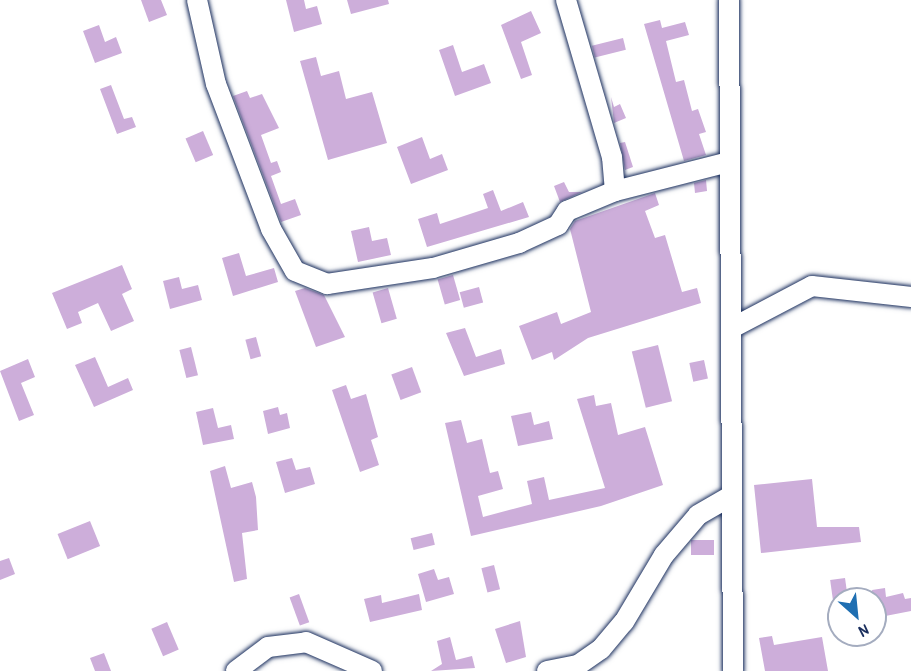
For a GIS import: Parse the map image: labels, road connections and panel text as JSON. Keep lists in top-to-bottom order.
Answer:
{
  "north": "bottom right"
}
